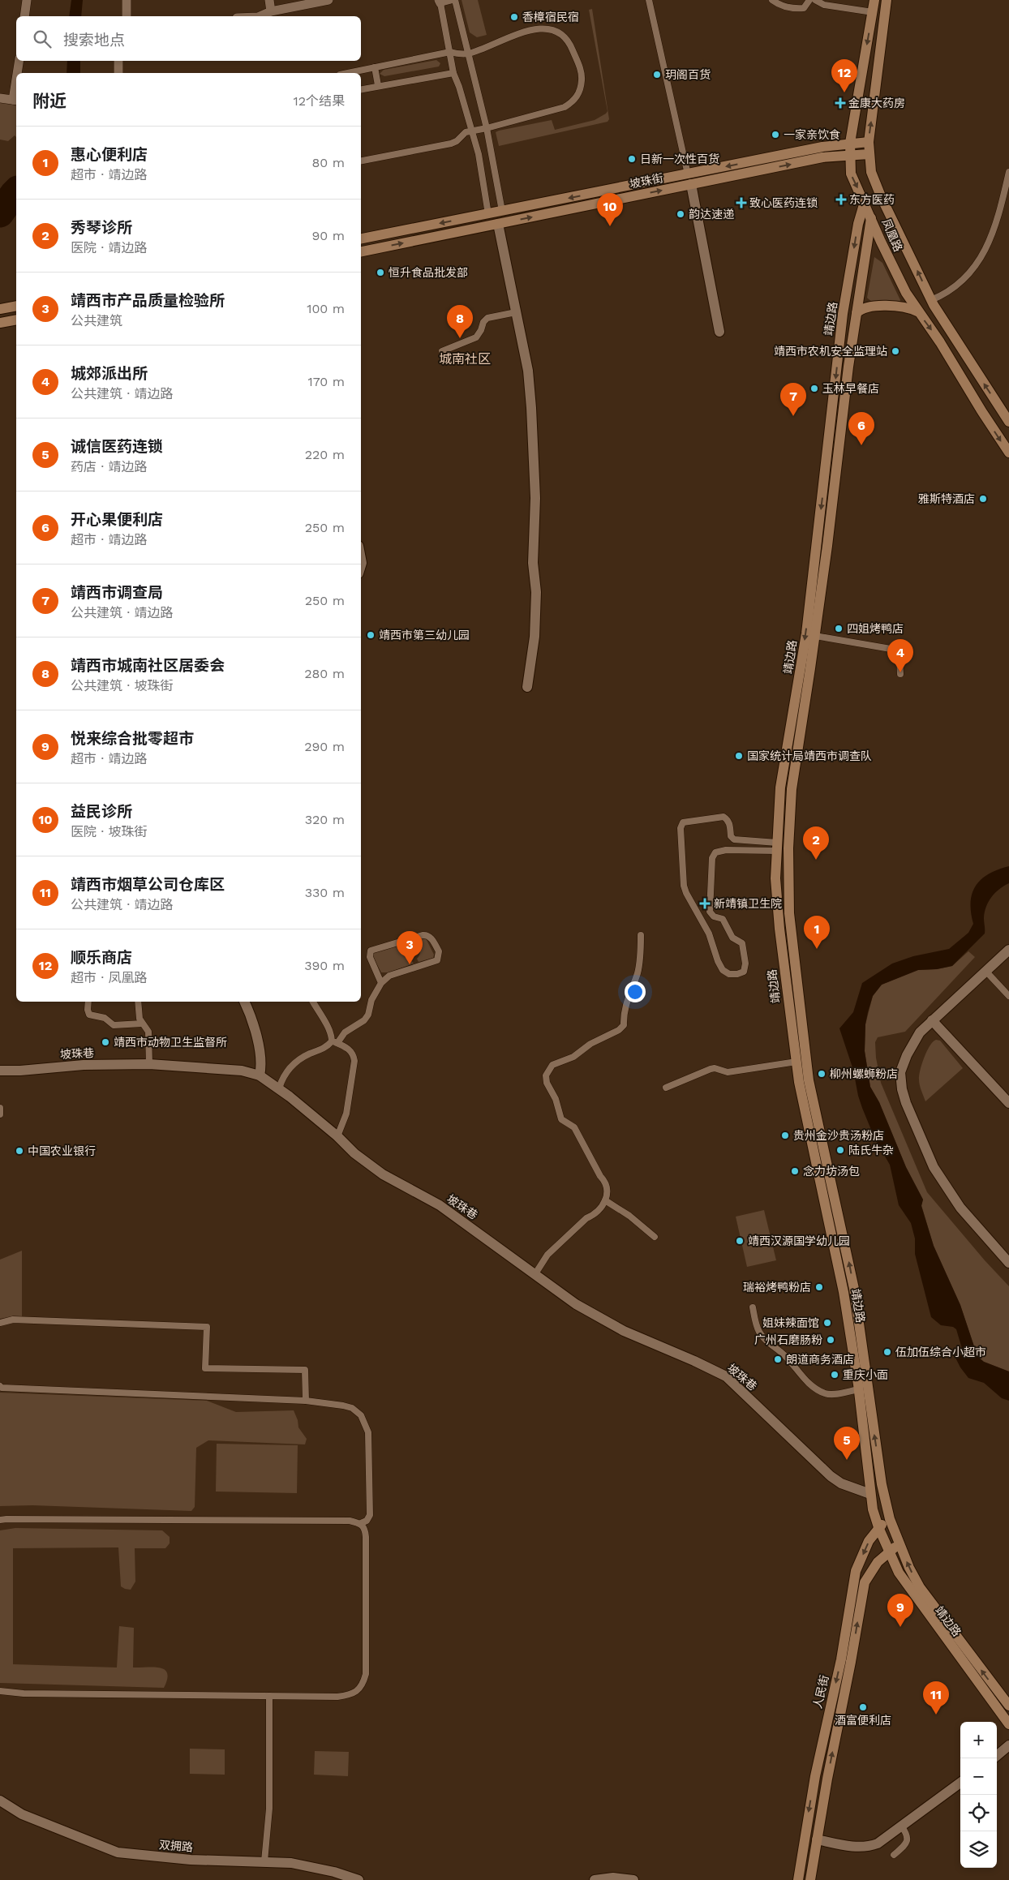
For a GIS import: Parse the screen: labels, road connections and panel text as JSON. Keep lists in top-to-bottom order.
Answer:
{
  "streets": {
    "main road": [
      "坡珠街",
      "凤凰路",
      "靖边路",
      "人民街"
    ],
    "street": ["坡珠巷", "双拥路"]
  },
  "crossings": [
    ["坡珠街", "凤凰路"],
    ["凤凰路", "靖边路"],
    ["靖边路", "坡珠巷"],
    ["靖边路", "人民街"]
  ],
  "districts": ["城南社区"],
  "places": {
    "other": [
      "香樟宿民宿",
      "玥阁百货",
      "一家亲饮食",
      "日新一次性百货",
      "韵达速递",
      "恒升食品批发部",
      "靖西市农机安全监理站",
      "玉林早餐店",
      "雅斯特酒店",
      "四姐烤鸭店",
      "靖西市第三幼儿园",
      "国家统计局靖西市调查队",
      "靖西市动物卫生监督所",
      "柳州螺蛳粉店",
      "贵州金沙贵汤粉店",
      "陆氏牛杂",
      "中国农业银行",
      "念力坊汤包",
      "靖西汉源国学幼儿园",
      "瑞裕烤鸭粉店",
      "姐妹辣面馆",
      "广州石磨肠粉",
      "伍加伍综合小超市",
      "朗道商务酒店",
      "重庆小面",
      "酒富便利店"
    ],
    "health": [
      "金康大药房",
      "东方医药",
      "致心医药连锁",
      "新靖镇卫生院"
    ]
  },
  "page": {
    "search": "搜索地点",
    "pins": [
      "12",
      "10",
      "8",
      "7",
      "6",
      "4",
      "2",
      "1",
      "3",
      "5",
      "9",
      "11"
    ],
    "heading": ["附近", "12个结果"],
    "list": [
      {
        "mark": "1",
        "name": "惠心便利店",
        "note": "超市 · 靖边路",
        "value": "80 m"
      },
      {
        "mark": "2",
        "name": "秀琴诊所",
        "note": "医院 · 靖边路",
        "value": "90 m"
      },
      {
        "mark": "3",
        "name": "靖西市产品质量检验所",
        "note": "公共建筑",
        "value": "100 m"
      },
      {
        "mark": "4",
        "name": "城郊派出所",
        "note": "公共建筑 · 靖边路",
        "value": "170 m"
      },
      {
        "mark": "5",
        "name": "诚信医药连锁",
        "note": "药店 · 靖边路",
        "value": "220 m"
      },
      {
        "mark": "6",
        "name": "开心果便利店",
        "note": "超市 · 靖边路",
        "value": "250 m"
      },
      {
        "mark": "7",
        "name": "靖西市调查局",
        "note": "公共建筑 · 靖边路",
        "value": "250 m"
      },
      {
        "mark": "8",
        "name": "靖西市城南社区居委会",
        "note": "公共建筑 · 坡珠街",
        "value": "280 m"
      },
      {
        "mark": "9",
        "name": "悦来综合批零超市",
        "note": "超市 · 靖边路",
        "value": "290 m"
      },
      {
        "mark": "10",
        "name": "益民诊所",
        "note": "医院 · 坡珠街",
        "value": "320 m"
      },
      {
        "mark": "11",
        "name": "靖西市烟草公司仓库区",
        "note": "公共建筑 · 靖边路",
        "value": "330 m"
      },
      {
        "mark": "12",
        "name": "顺乐商店",
        "note": "超市 · 凤凰路",
        "value": "390 m"
      }
    ],
    "map_buttons": ["+", "−"]
  }
}
